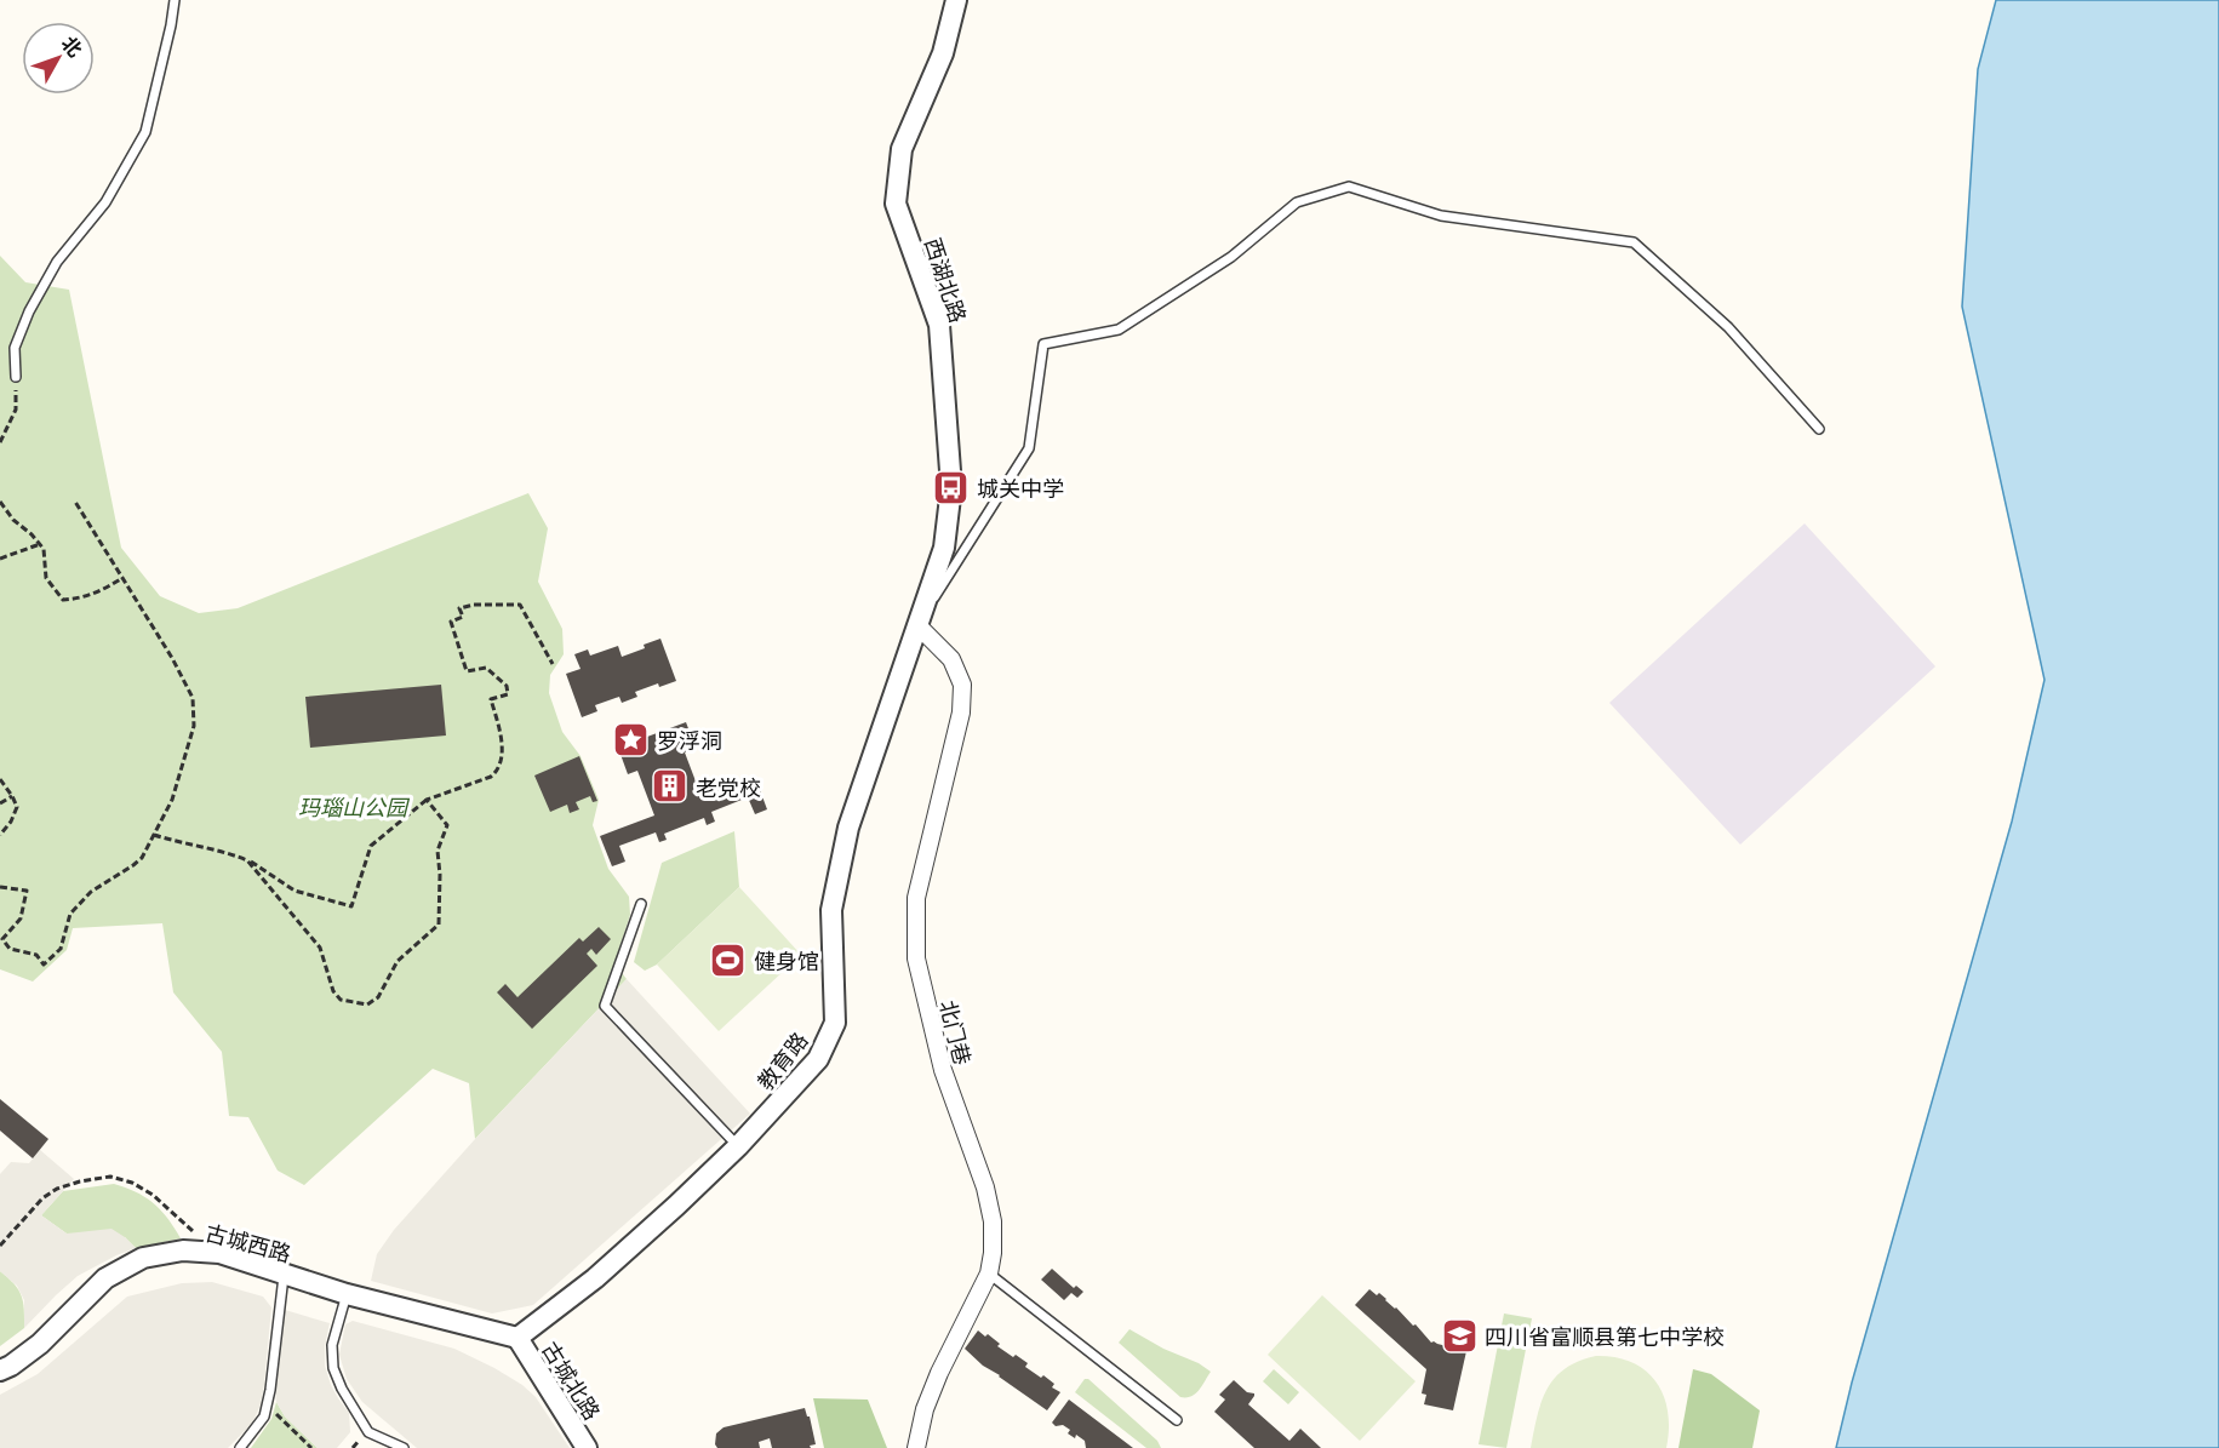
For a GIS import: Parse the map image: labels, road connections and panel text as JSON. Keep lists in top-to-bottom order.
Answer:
{
  "streets": {
    "street": [
      "西湖北路",
      "北门巷",
      "教育路",
      "古城西路",
      "古城北路"
    ]
  },
  "crossings": [
    ["西湖北路", "北门巷"],
    ["西湖北路", "教育路"],
    ["北门巷", "教育路"],
    ["教育路", "古城西路"],
    ["教育路", "古城北路"],
    ["古城西路", "古城北路"]
  ],
  "parks": ["玛瑙山公园"],
  "places": {
    "bus stop": ["城关中学"],
    "place": ["罗浮洞"],
    "building": ["老党校"],
    "sports": ["健身馆"],
    "school or university": ["四川省富顺县第七中学校"]
  },
  "north": "top right"
}
